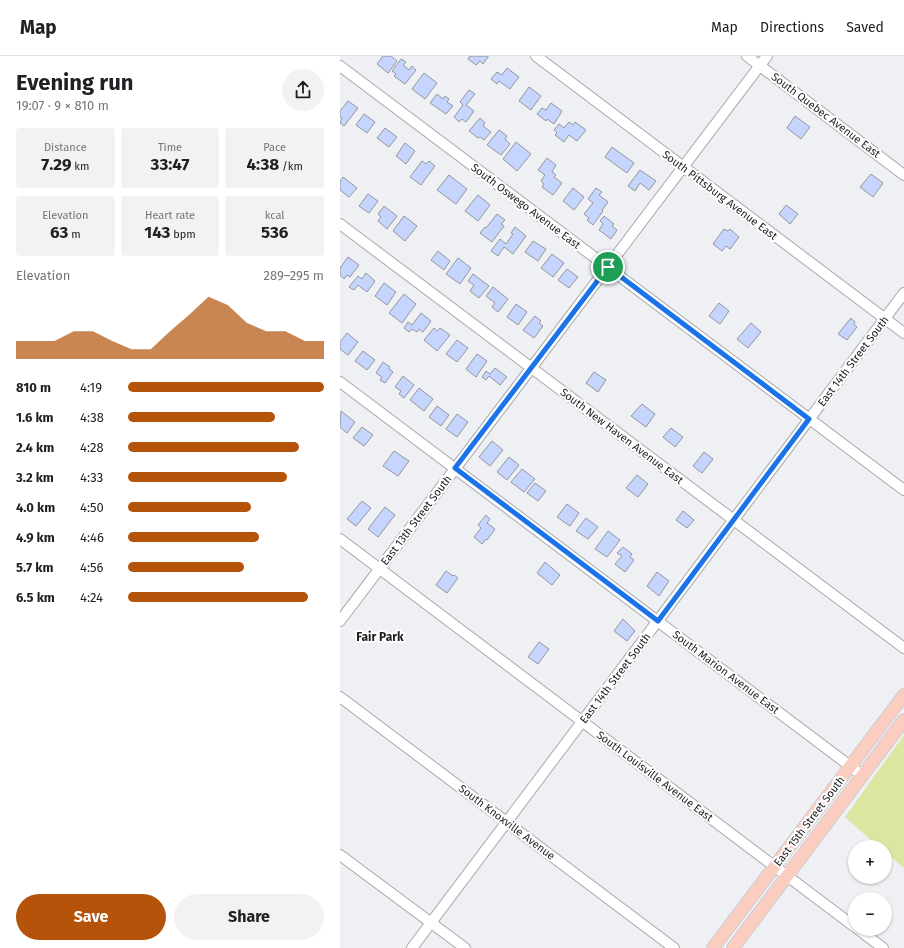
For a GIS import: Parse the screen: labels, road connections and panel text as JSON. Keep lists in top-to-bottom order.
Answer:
{
  "streets": {
    "main road": ["East 15th Street South"],
    "street": [
      "South Quebec Avenue East",
      "South Pittsburg Avenue East",
      "South Oswego Avenue East",
      "East 14th Street South",
      "South New Haven Avenue East",
      "East 13th Street South",
      "South Marion Avenue East",
      "South Louisville Avenue East",
      "South Knoxville Avenue"
    ]
  },
  "crossings": [
    ["South Quebec Avenue East", "East 13th Street South"],
    ["South Pittsburg Avenue East", "East 14th Street South"],
    ["South Pittsburg Avenue East", "East 13th Street South"],
    ["South Oswego Avenue East", "East 14th Street South"],
    ["South Oswego Avenue East", "East 13th Street South"],
    ["East 14th Street South", "South New Haven Avenue East"],
    ["East 14th Street South", "South Marion Avenue East"],
    ["East 14th Street South", "South Louisville Avenue East"],
    ["East 14th Street South", "South Knoxville Avenue"],
    ["South New Haven Avenue East", "East 13th Street South"],
    ["East 13th Street South", "South Marion Avenue East"],
    ["East 13th Street South", "South Louisville Avenue East"],
    ["South Marion Avenue East", "East 15th Street South"],
    ["South Louisville Avenue East", "East 15th Street South"]
  ],
  "districts": ["Fair Park"],
  "page": {
    "header": "Map",
    "nav": ["Map", "Directions", "Saved"],
    "heading": ["Evening run", "19:07 · 9 × 810 m"],
    "stats": [
      ["Distance", "7.29 km"],
      ["Time", "33:47"],
      ["Pace", "4:38 /km"],
      ["Elevation", "63 m"],
      ["Heart rate", "143 bpm"],
      ["kcal", "536"]
    ],
    "chart": ["Elevation", "289–295 m"],
    "list": [
      {
        "name": "810 m",
        "note": "4:19"
      },
      {
        "name": "1.6 km",
        "note": "4:38"
      },
      {
        "name": "2.4 km",
        "note": "4:28"
      },
      {
        "name": "3.2 km",
        "note": "4:33"
      },
      {
        "name": "4.0 km",
        "note": "4:50"
      },
      {
        "name": "4.9 km",
        "note": "4:46"
      },
      {
        "name": "5.7 km",
        "note": "4:56"
      },
      {
        "name": "6.5 km",
        "note": "4:24"
      }
    ],
    "map_buttons": ["+", "−"],
    "buttons": ["Save", "Share"]
  }
}
